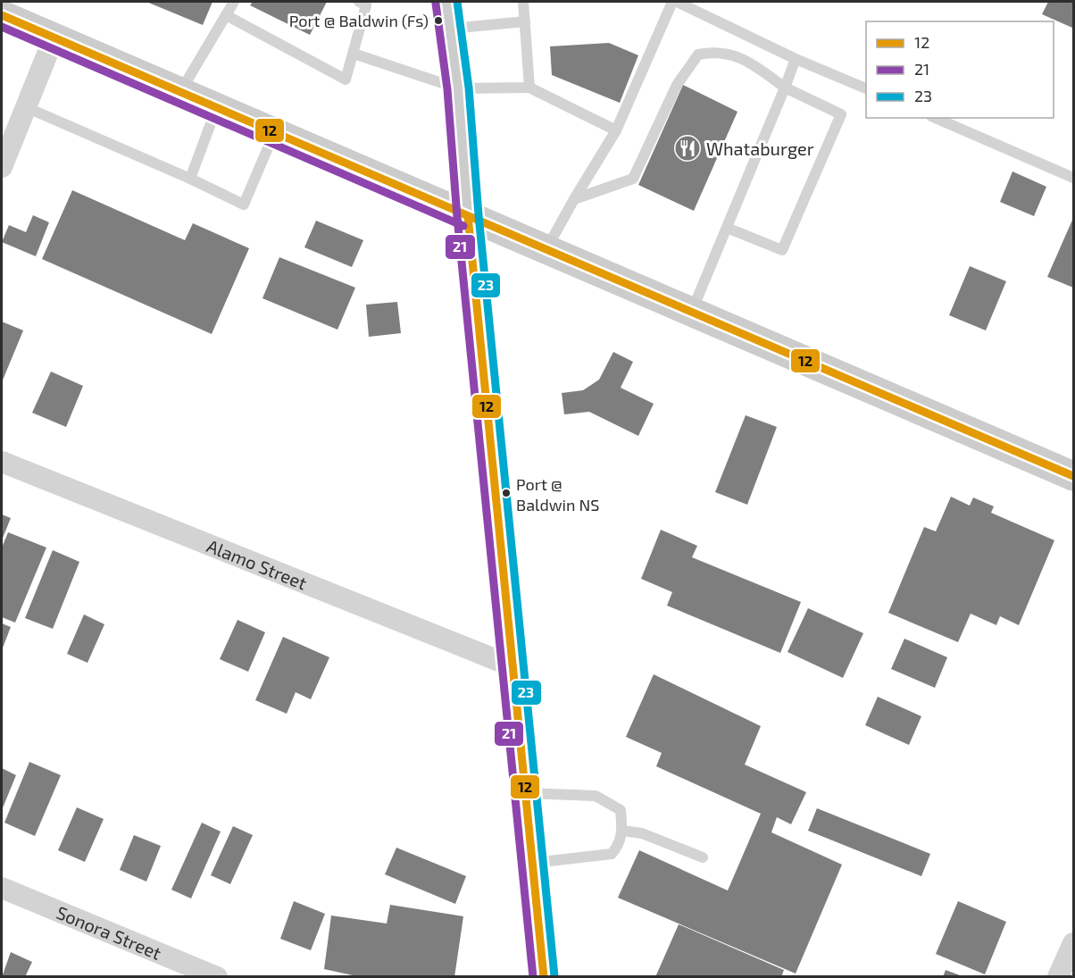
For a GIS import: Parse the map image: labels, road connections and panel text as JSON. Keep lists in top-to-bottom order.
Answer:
{
  "streets": {
    "street": ["Alamo Street", "Sonora Street"]
  },
  "places": {
    "other": ["Port @ Baldwin (Fs)", "Port @ Baldwin NS"],
    "restaurant": ["Whataburger"]
  },
  "lines": ["transit line 23", "transit line 21", "transit line 12"],
  "legend": ["12", "21", "23"]
}
